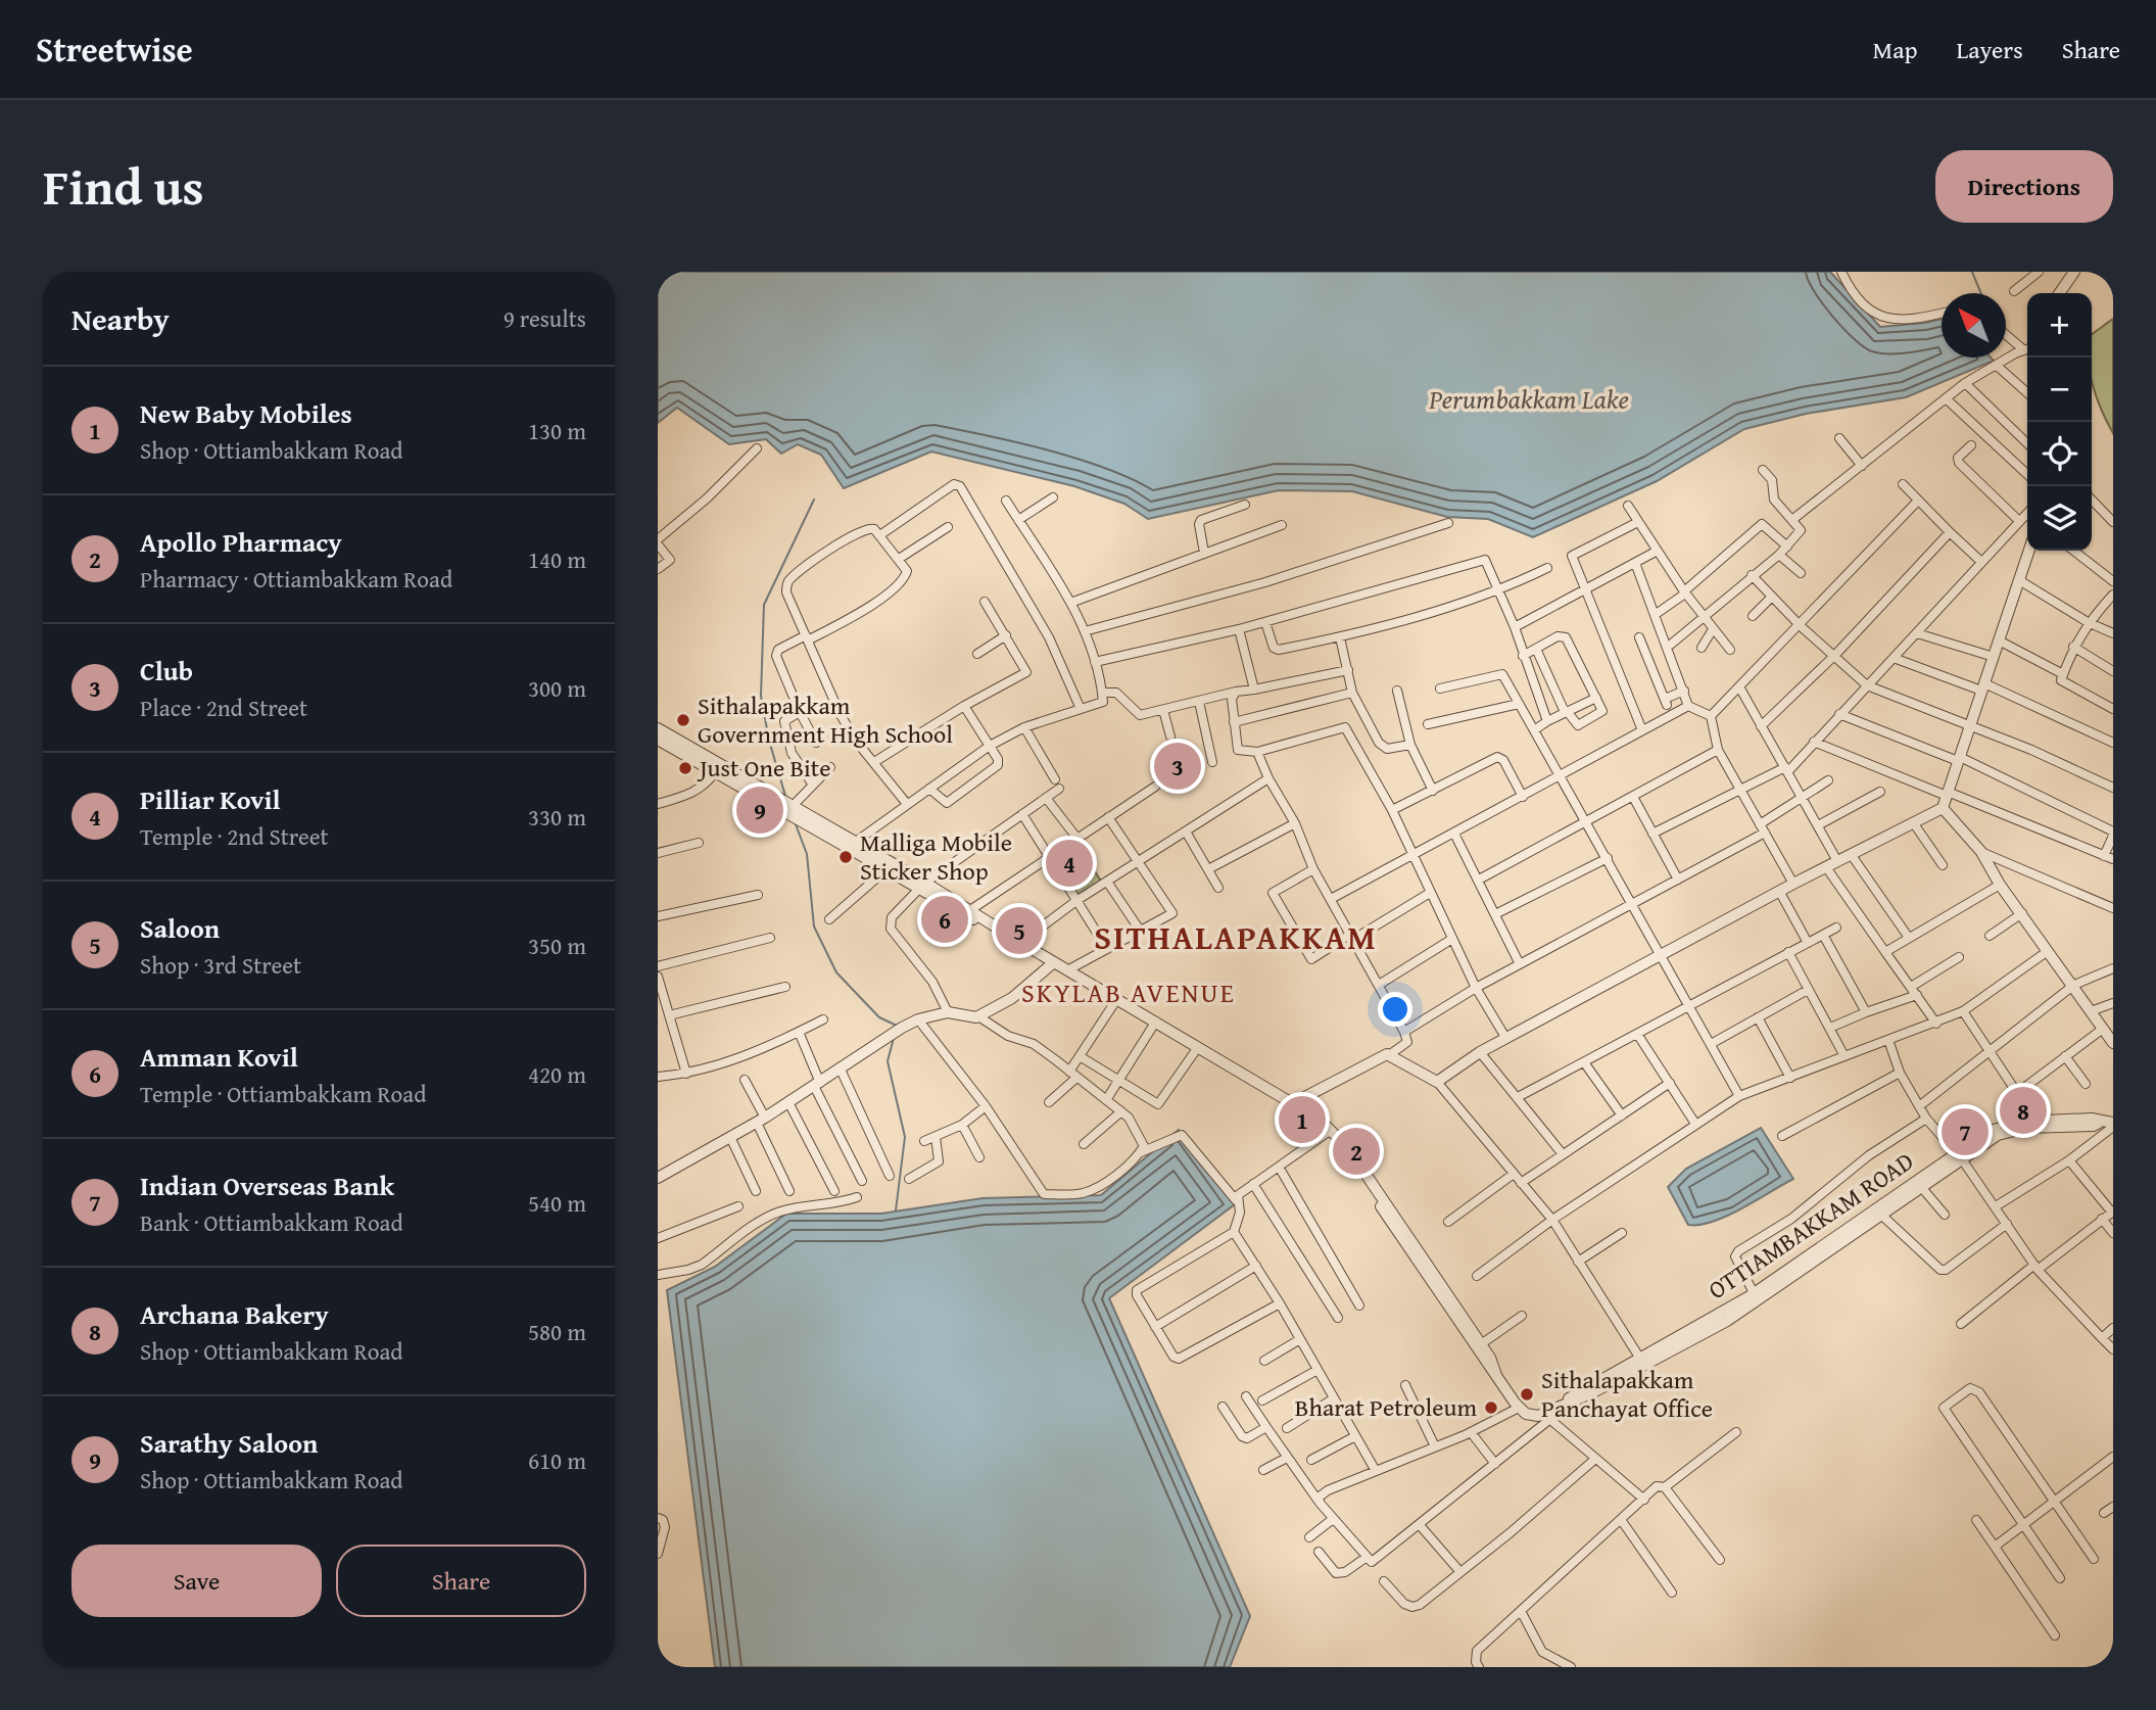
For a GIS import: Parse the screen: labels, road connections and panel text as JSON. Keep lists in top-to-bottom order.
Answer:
{
  "streets": {
    "street": ["OTTIAMBAKKAM ROAD"]
  },
  "districts": ["SITHALAPAKKAM", "SKYLAB AVENUE"],
  "water": ["Perumbakkam Lake"],
  "places": [
    "Sithalapakkam Government High School",
    "Just One Bite",
    "Malliga Mobile Sticker Shop",
    "Sithalapakkam Panchayat Office",
    "Bharat Petroleum"
  ],
  "north": "top left",
  "page": {
    "header": "Streetwise",
    "nav": ["Map", "Layers", "Share"],
    "title": "Find us",
    "buttons": [
      "Directions",
      ["Save", "Share"]
    ],
    "heading": ["Nearby", "9 results"],
    "map_buttons": ["+", "−"],
    "list": [
      {
        "mark": "1",
        "name": "New Baby Mobiles",
        "note": "Shop · Ottiambakkam Road",
        "value": "130 m"
      },
      {
        "mark": "2",
        "name": "Apollo Pharmacy",
        "note": "Pharmacy · Ottiambakkam Road",
        "value": "140 m"
      },
      {
        "mark": "3",
        "name": "Club",
        "note": "Place · 2nd Street",
        "value": "300 m"
      },
      {
        "mark": "4",
        "name": "Pilliar Kovil",
        "note": "Temple · 2nd Street",
        "value": "330 m"
      },
      {
        "mark": "5",
        "name": "Saloon",
        "note": "Shop · 3rd Street",
        "value": "350 m"
      },
      {
        "mark": "6",
        "name": "Amman Kovil",
        "note": "Temple · Ottiambakkam Road",
        "value": "420 m"
      },
      {
        "mark": "7",
        "name": "Indian Overseas Bank",
        "note": "Bank · Ottiambakkam Road",
        "value": "540 m"
      },
      {
        "mark": "8",
        "name": "Archana Bakery",
        "note": "Shop · Ottiambakkam Road",
        "value": "580 m"
      },
      {
        "mark": "9",
        "name": "Sarathy Saloon",
        "note": "Shop · Ottiambakkam Road",
        "value": "610 m"
      }
    ],
    "pins": [
      "3",
      "9",
      "4",
      "6",
      "5",
      "8",
      "1",
      "7",
      "2"
    ]
  }
}
